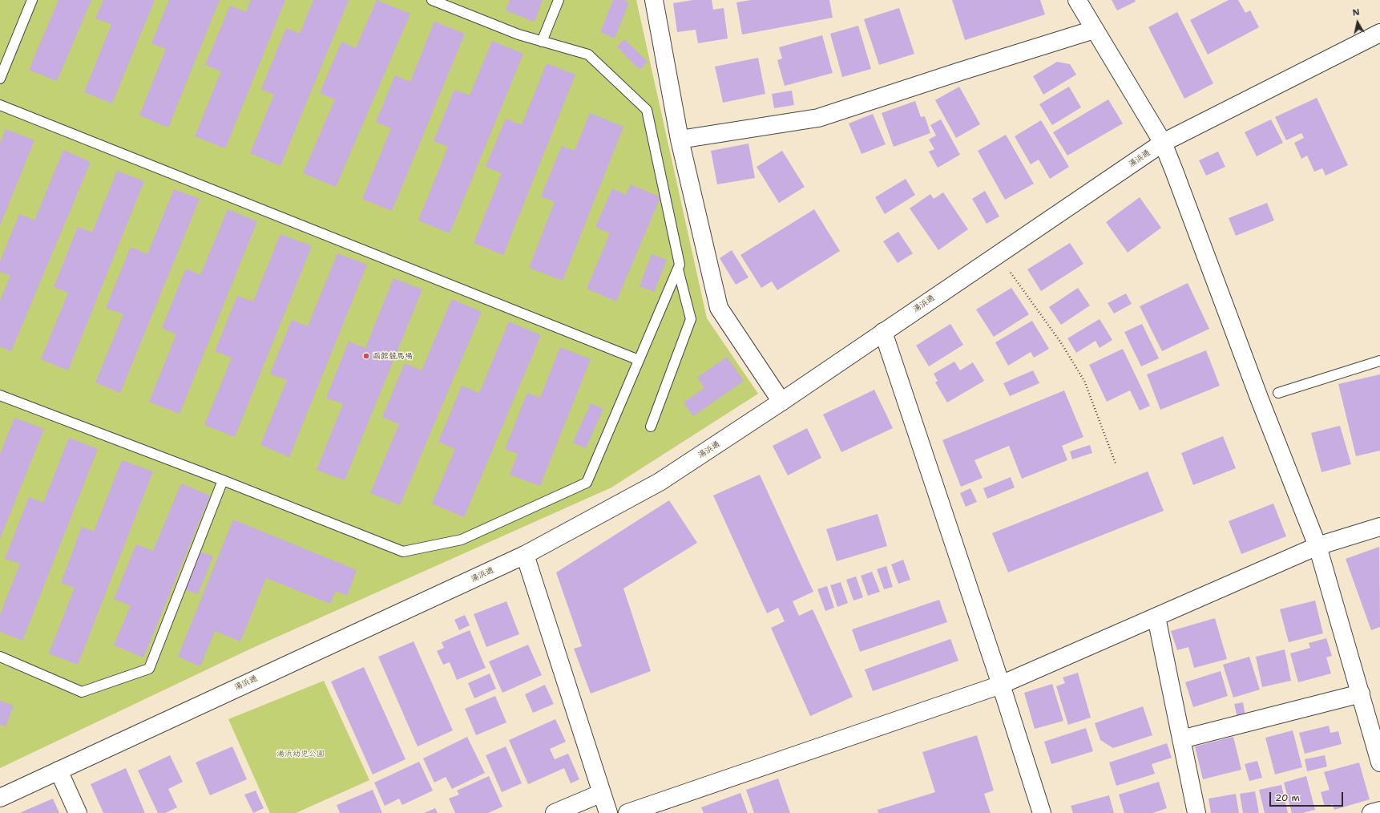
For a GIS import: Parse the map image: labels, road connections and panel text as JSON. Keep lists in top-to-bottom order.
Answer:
{
  "streets": {
    "street": ["湯浜通"]
  },
  "parks": ["湯浜幼児公園"],
  "places": ["函館競馬場"],
  "scale_bar": "20 m",
  "north": "top"
}
